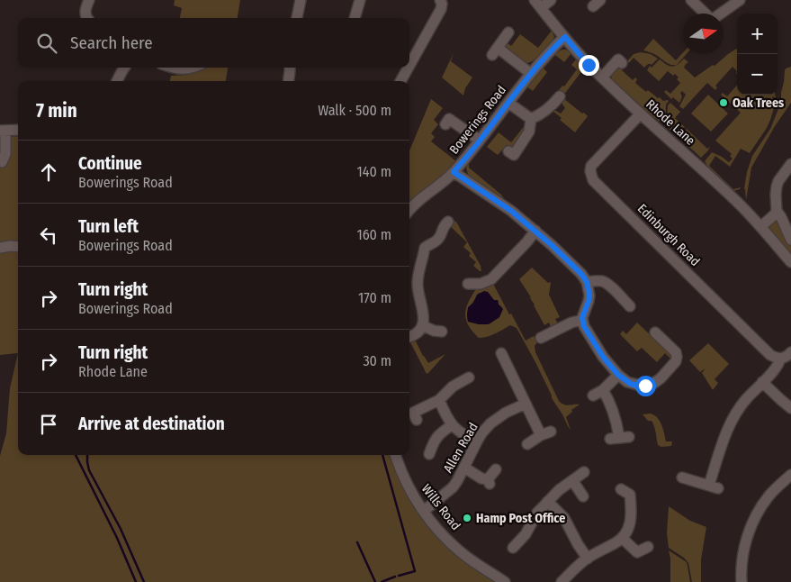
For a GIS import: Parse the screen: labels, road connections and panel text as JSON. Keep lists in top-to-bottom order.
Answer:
{
  "streets": {
    "street": [
      "Bowerings Road",
      "Rhode Lane",
      "Edinburgh Road",
      "Allen Road",
      "Wills Road"
    ]
  },
  "crossings": [
    ["Bowerings Road", "Rhode Lane"],
    ["Rhode Lane", "Edinburgh Road"],
    ["Allen Road", "Wills Road"]
  ],
  "places": ["Oak Trees", "Hamp Post Office"],
  "north": "right",
  "page": {
    "map_buttons": ["+", "−"],
    "search": "Search here",
    "heading": ["7 min", "Walk · 500 m"],
    "list": [
      ["Continue", "Bowerings Road", "140 m"],
      ["Turn left", "Bowerings Road", "160 m"],
      ["Turn right", "Bowerings Road", "170 m"],
      ["Turn right", "Rhode Lane", "30 m"],
      "Arrive at destination"
    ]
  }
}
